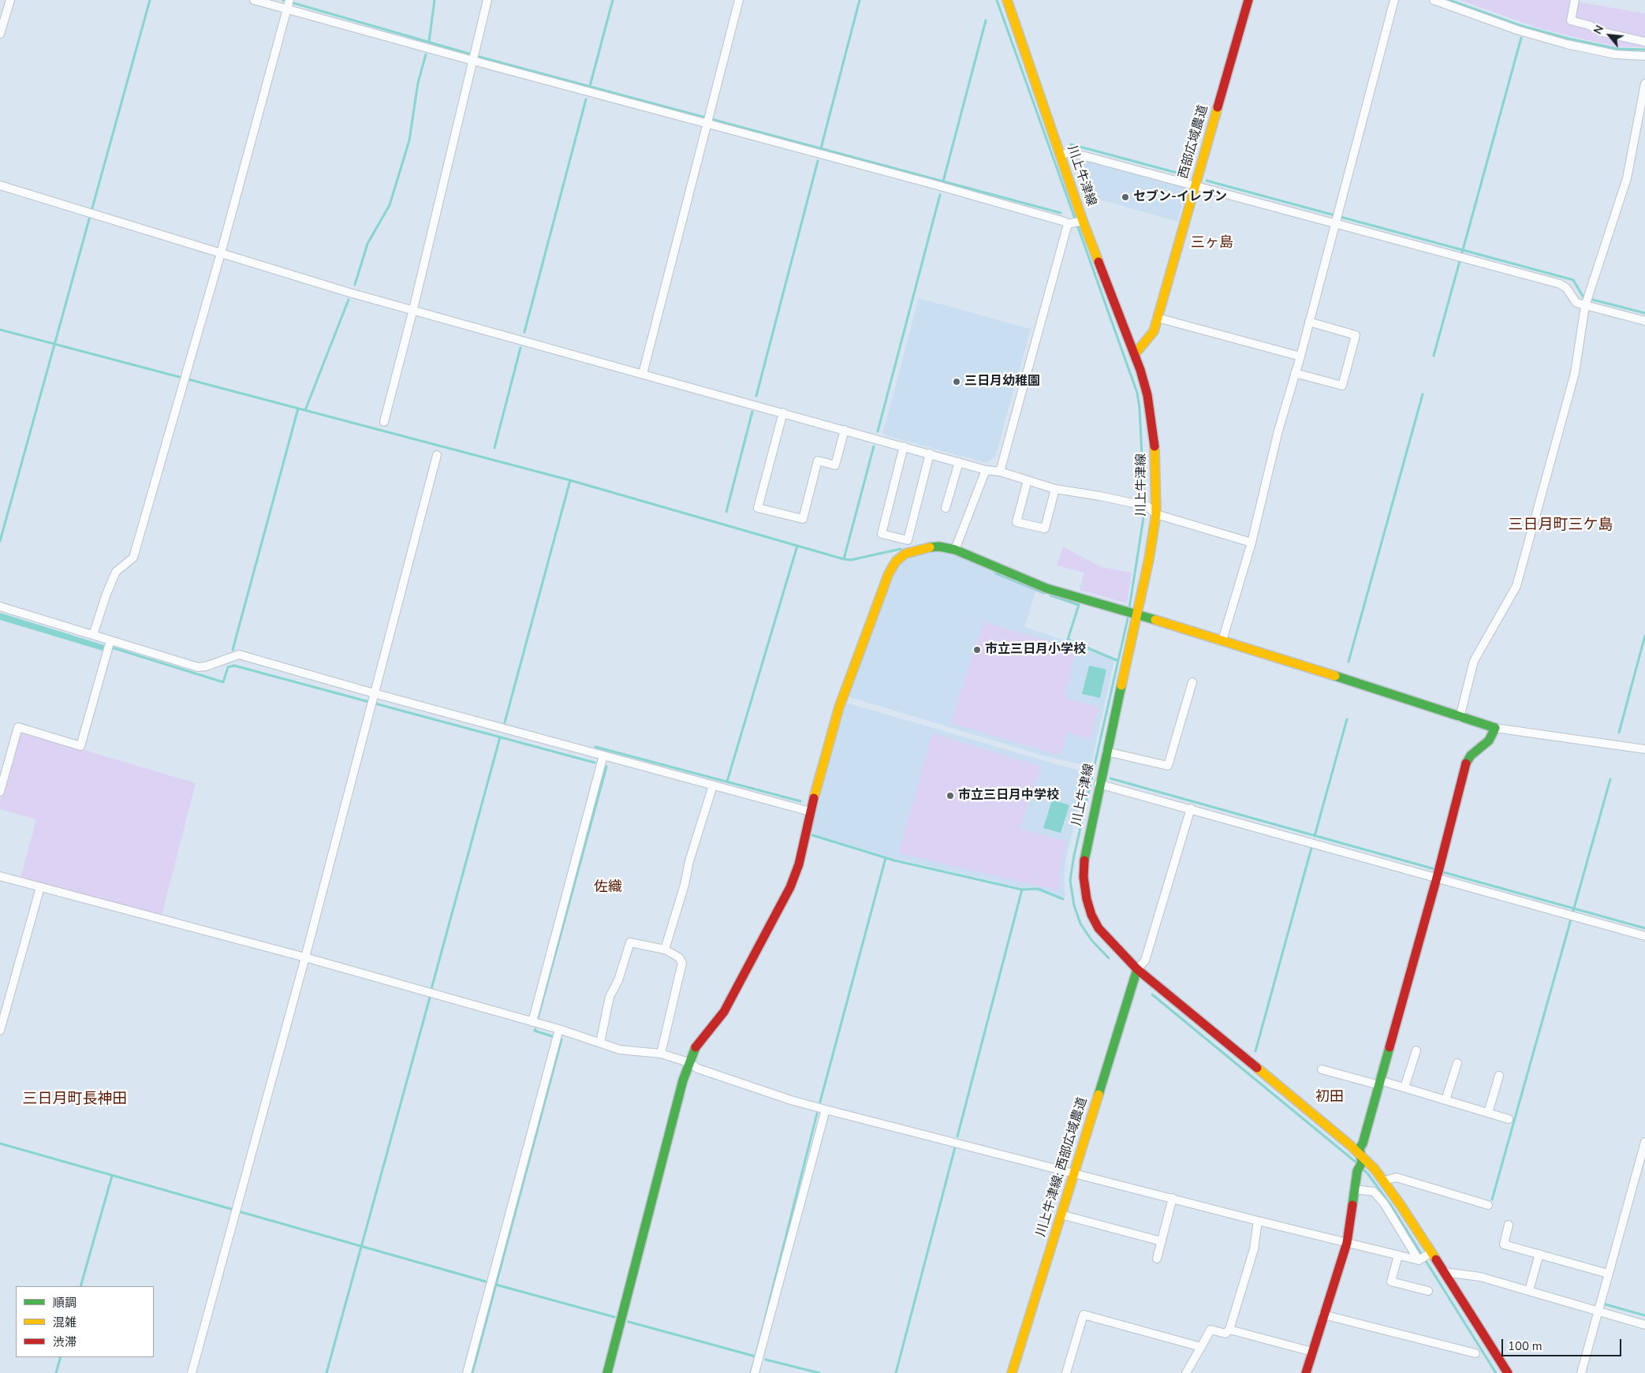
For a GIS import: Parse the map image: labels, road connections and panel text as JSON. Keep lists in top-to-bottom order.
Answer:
{
  "streets": {
    "street": ["西部広域農道", "川上牛津線", "川上牛津線; 西部広域農道"]
  },
  "crossings": [
    ["西部広域農道", "川上牛津線"],
    ["川上牛津線", "川上牛津線; 西部広域農道"]
  ],
  "districts": [
    "三ヶ島",
    "三日月町三ケ島",
    "佐織",
    "初田",
    "三日月町長神田"
  ],
  "places": [
    "セブン-イレブン",
    "三日月幼稚園",
    "市立三日月小学校",
    "市立三日月中学校"
  ],
  "legend": ["順調", "混雑", "渋滞"],
  "scale_bar": "100 m",
  "north": "top left"
}
